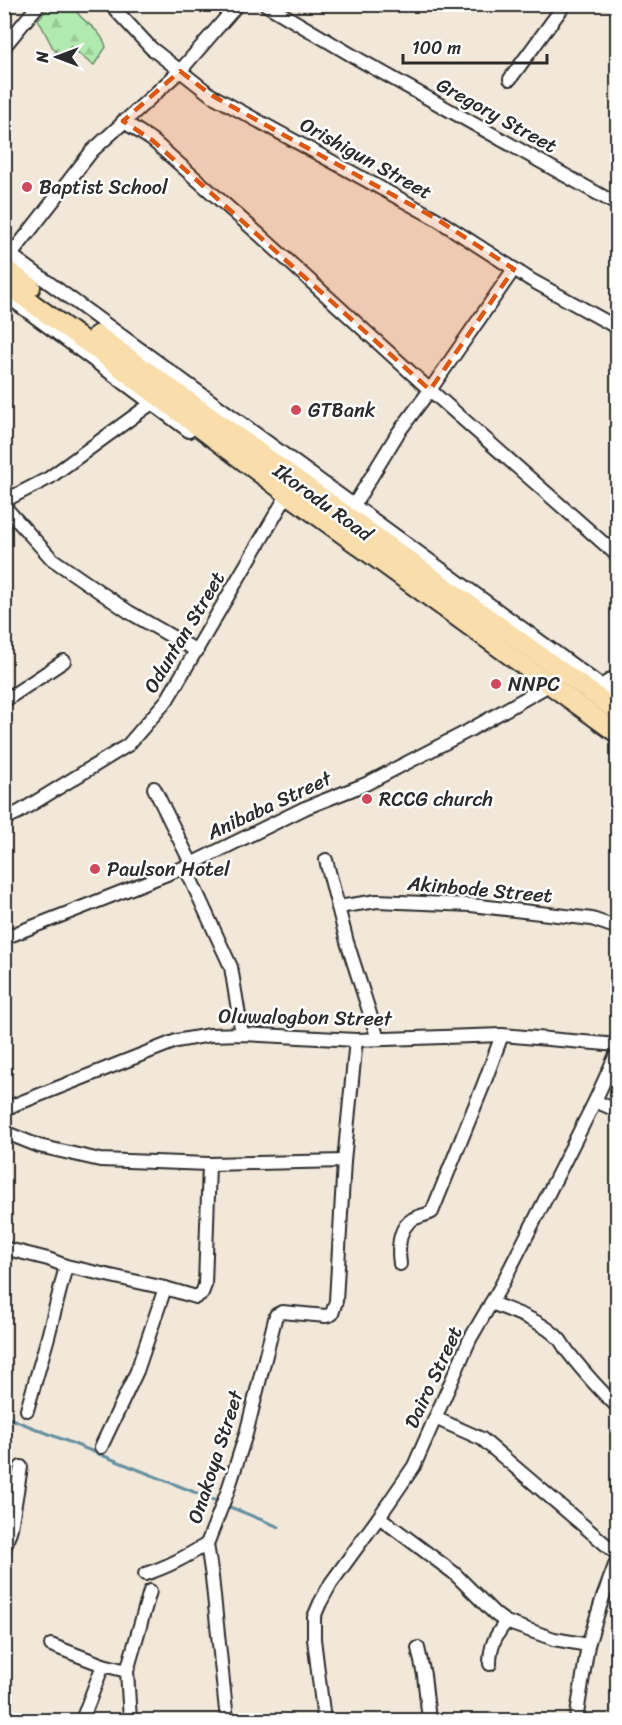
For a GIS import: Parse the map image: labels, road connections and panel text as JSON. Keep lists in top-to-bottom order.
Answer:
{
  "streets": {
    "highway": ["Ikorodu Road"],
    "street": [
      "Gregory Street",
      "Orishigun Street",
      "Oduntan Street",
      "Anibaba Street",
      "Akinbode Street",
      "Oluwalogbon Street",
      "Dairo Street",
      "Onakoya Street"
    ]
  },
  "crossings": [
    ["Ikorodu Road", "Oduntan Street"],
    ["Ikorodu Road", "Anibaba Street"]
  ],
  "places": [
    "Baptist School",
    "GTBank",
    "NNPC",
    "RCCG church",
    "Paulson Hotel"
  ],
  "scale_bar": "100 m",
  "north": "left"
}
